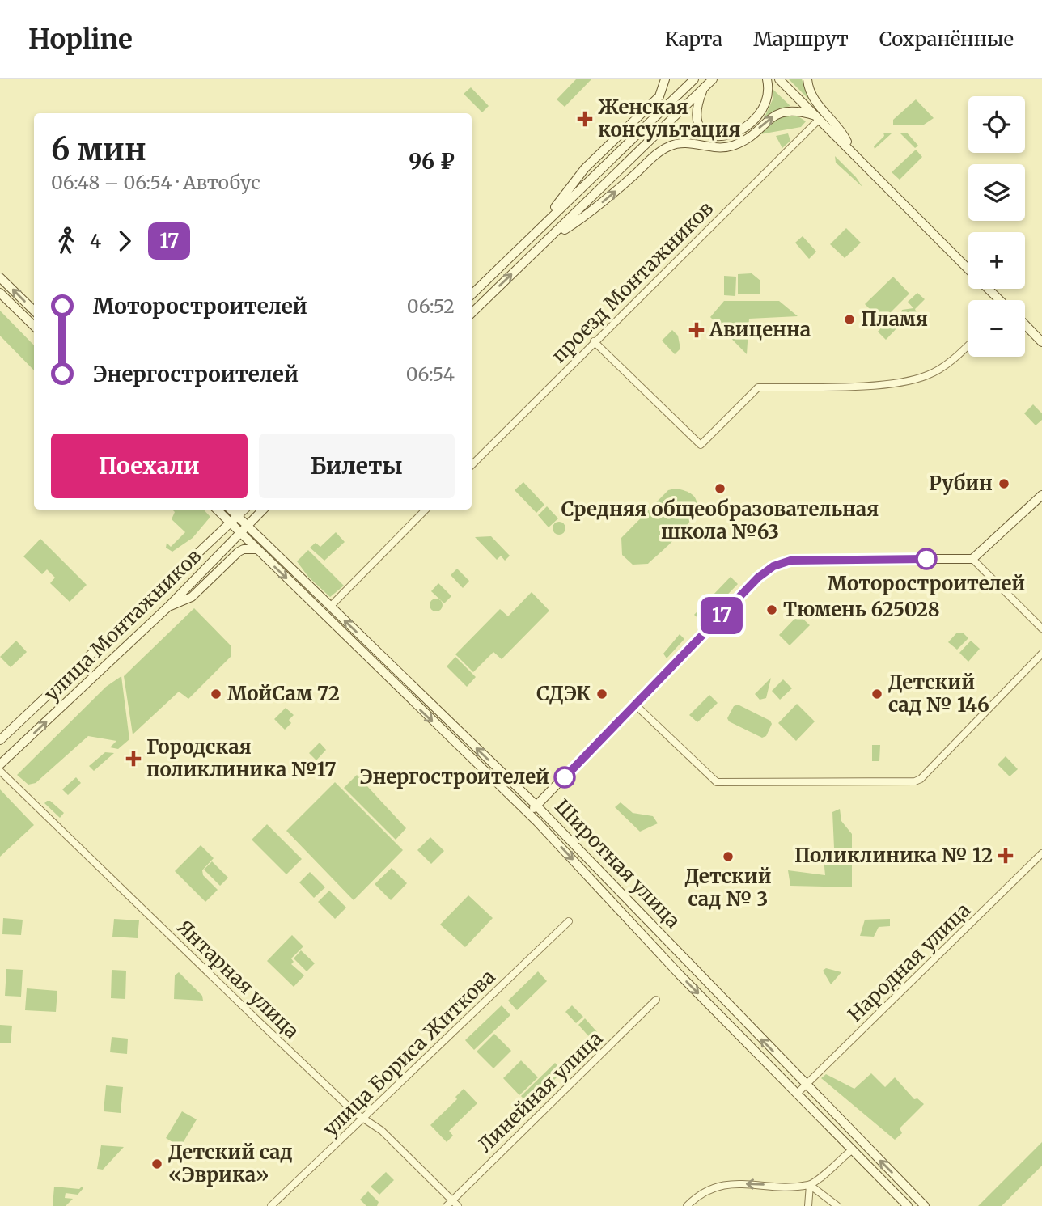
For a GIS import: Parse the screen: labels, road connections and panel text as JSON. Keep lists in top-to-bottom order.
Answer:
{
  "streets": {
    "main road": ["улица Монтажников", "Широтная улица"],
    "street": [
      "проезд Монтажников",
      "Народная улица",
      "Янтарная улица",
      "улица Бориса Житкова",
      "Линейная улица"
    ]
  },
  "crossings": [
    ["улица Монтажников", "Широтная улица"],
    ["Широтная улица", "Народная улица"],
    ["Янтарная улица", "улица Бориса Житкова"],
    ["Янтарная улица", "Линейная улица"]
  ],
  "places": {
    "health": [
      "Женская консультация",
      "Авиценна",
      "Городская поликлиника №17",
      "Поликлиника № 12"
    ],
    "other": [
      "Пламя",
      "Рубин",
      "Средняя общеобразовательная школа №63",
      "Моторостроителей",
      "Тюмень 625028",
      "МойСам 72",
      "СДЭК",
      "Детский сад № 146",
      "Энергостроителей",
      "Детский сад № 3",
      "Детский сад «Эврика»"
    ]
  },
  "lines": ["bus line 17"],
  "page": {
    "header": "Hopline",
    "nav": ["Карта", "Маршрут", "Сохранённые"],
    "on_map": "17",
    "map_buttons": ["+", "−"],
    "heading": ["6 мин", "06:48 – 06:54 · Автобус", "96 ₽"],
    "legs": ["4", "17"],
    "list": [
      {
        "name": "Моторостроителей",
        "value": "06:52"
      },
      {
        "name": "Энергостроителей",
        "value": "06:54"
      }
    ],
    "buttons": ["Поехали", "Билеты"]
  }
}
